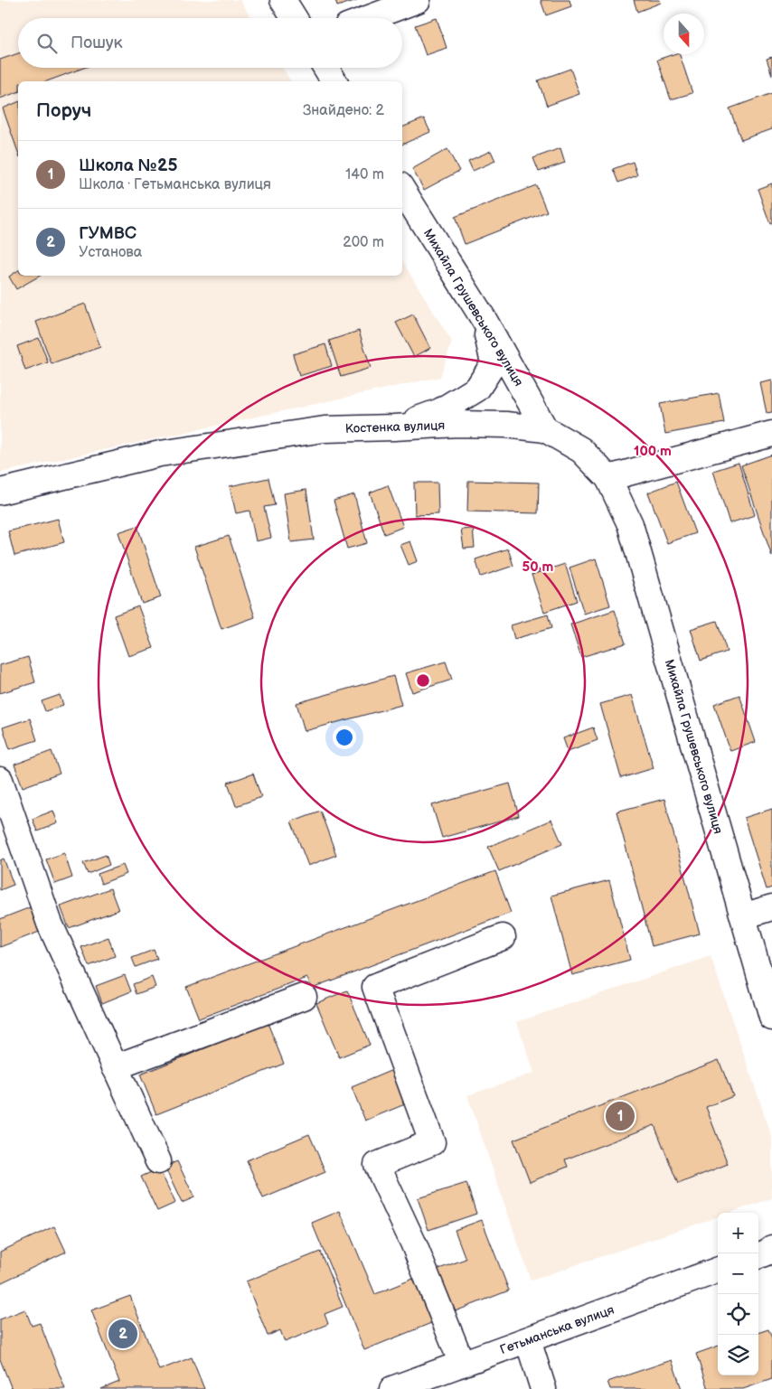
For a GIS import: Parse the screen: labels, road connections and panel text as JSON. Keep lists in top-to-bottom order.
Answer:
{
  "streets": {
    "street": ["Михайла Грушевського вулиця", "Костенка вулиця", "Гетьманська вулиця"]
  },
  "crossings": [
    ["Михайла Грушевського вулиця", "Костенка вулиця"]
  ],
  "north": "bottom",
  "page": {
    "search": "Пошук",
    "heading": ["Поруч", "Знайдено: 2"],
    "list": [
      {
        "mark": "1",
        "name": "Школа №25",
        "note": "Школа · Гетьманська вулиця",
        "value": "140 m"
      },
      {
        "mark": "2",
        "name": "ГУМВС",
        "note": "Установа",
        "value": "200 m"
      }
    ],
    "pins": ["1", "2"],
    "map_buttons": ["+", "−"]
  },
  "rings": ["100 m", "50 m"]
}
